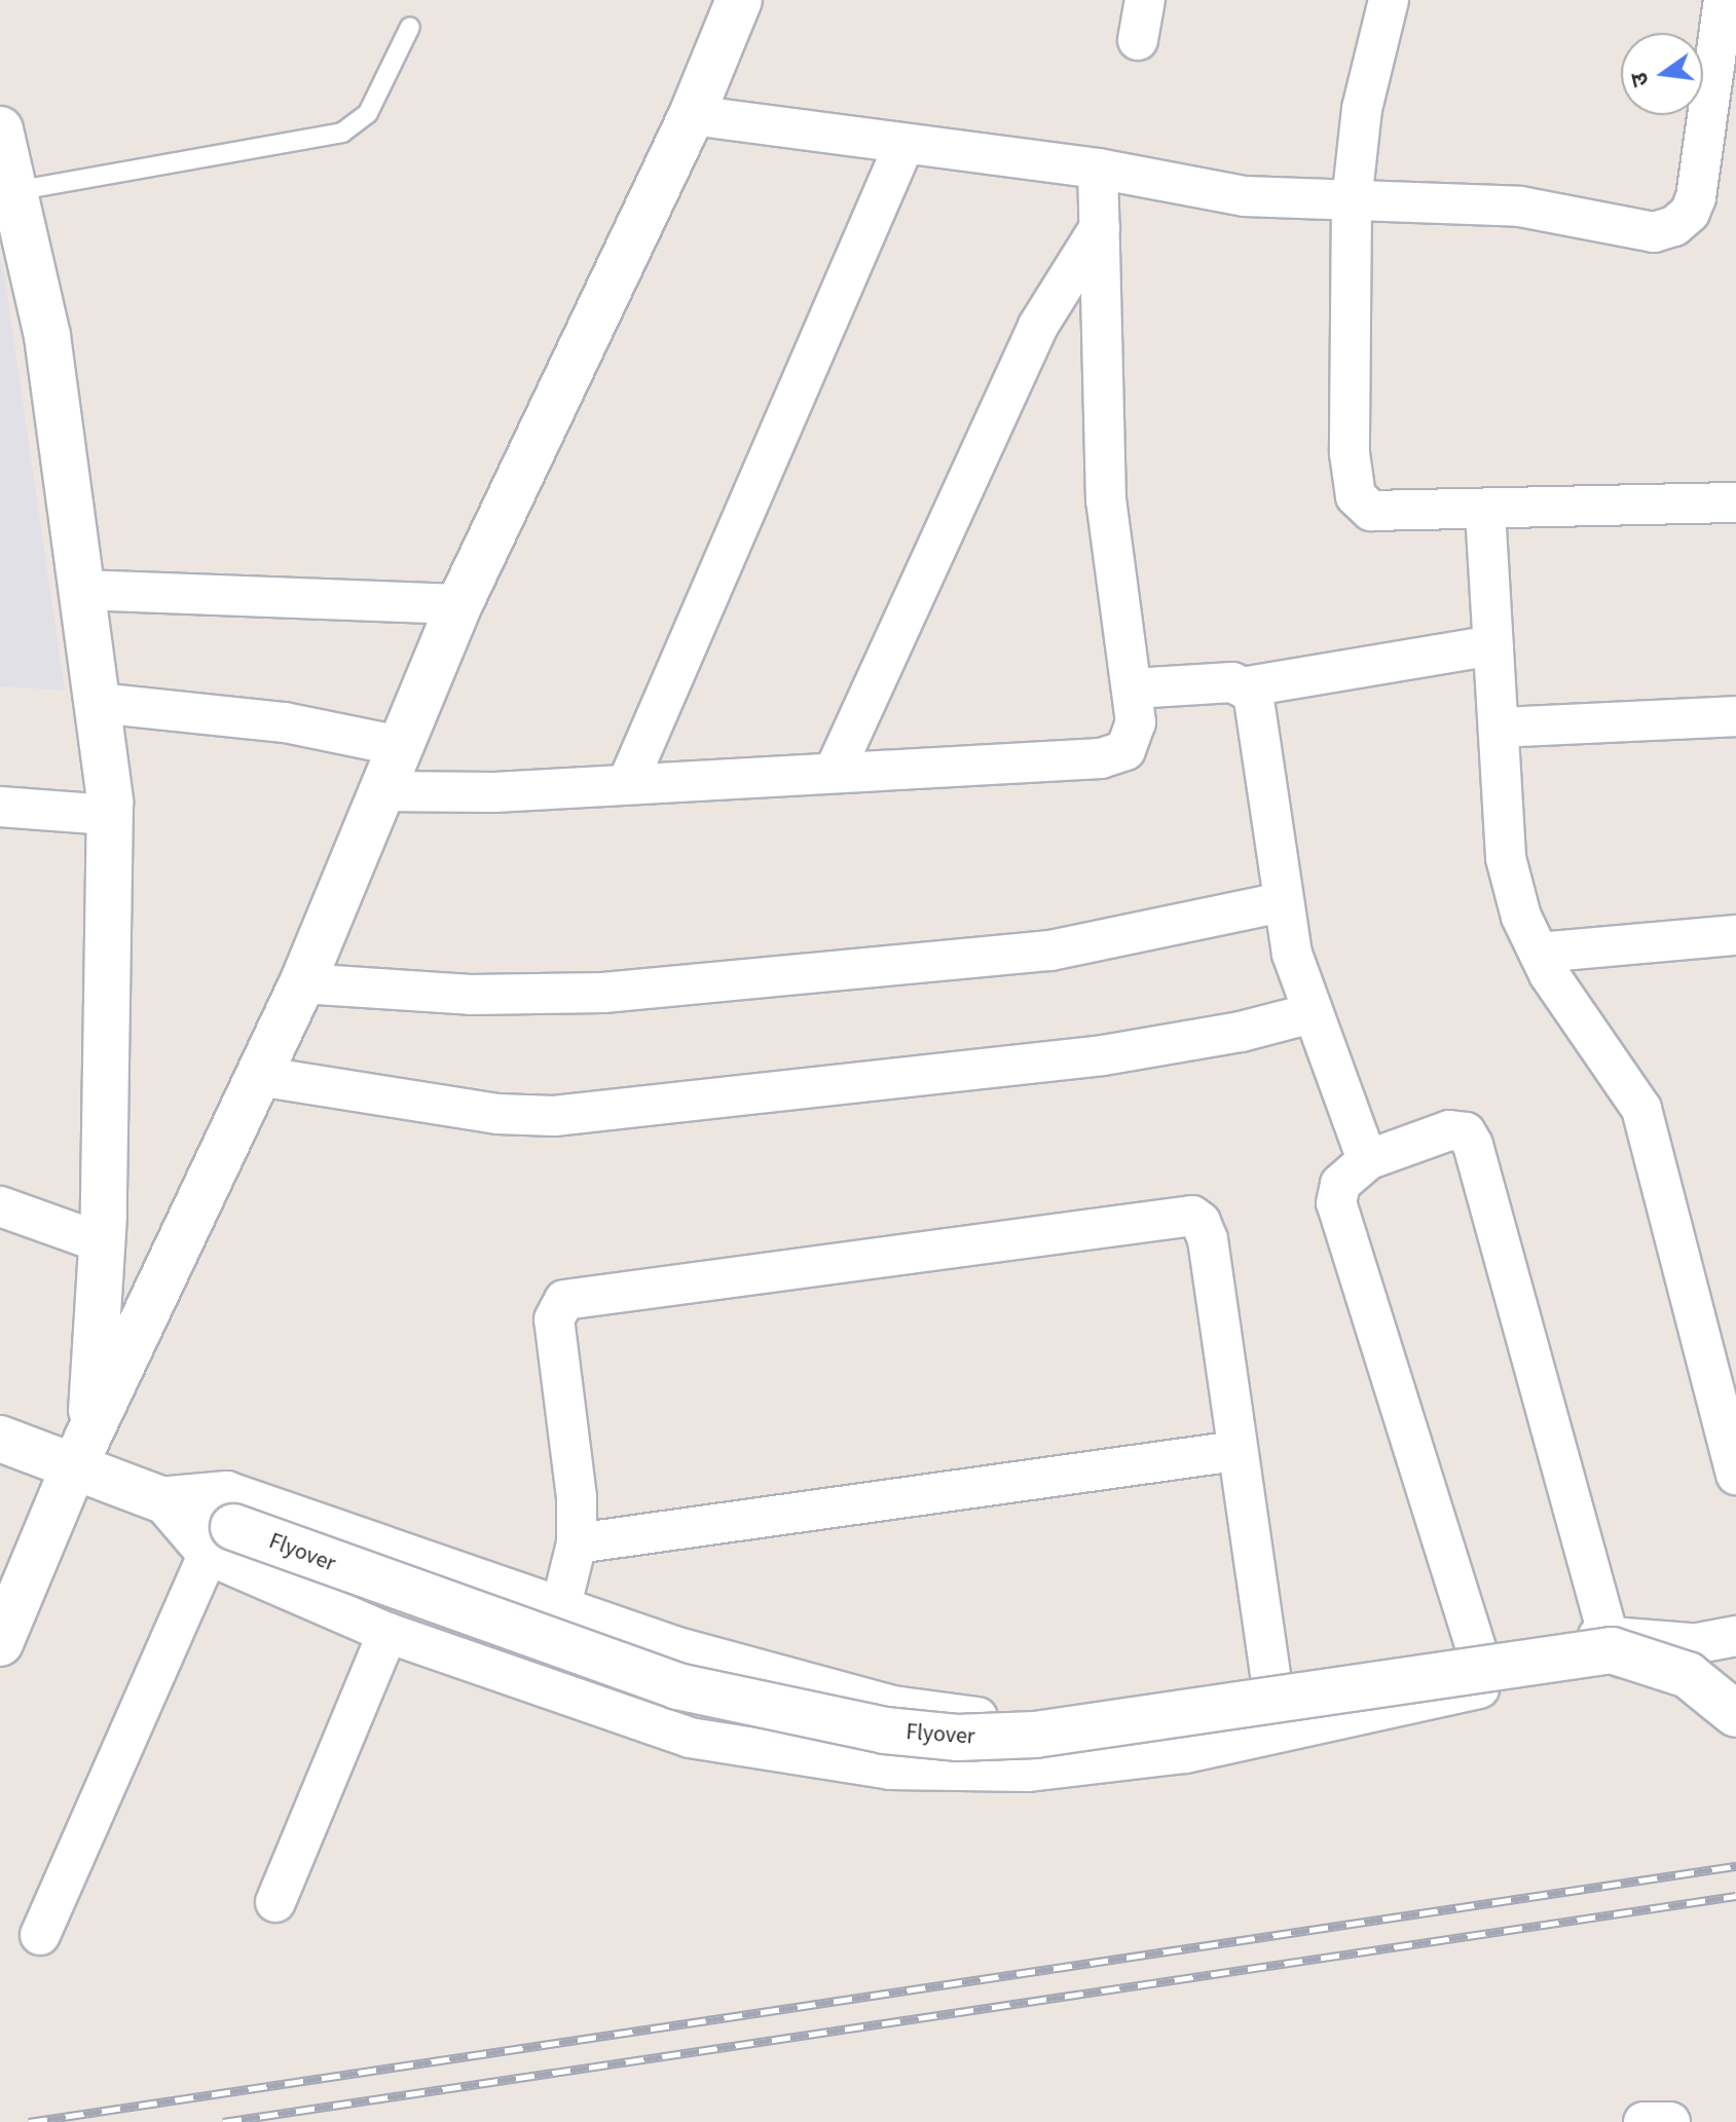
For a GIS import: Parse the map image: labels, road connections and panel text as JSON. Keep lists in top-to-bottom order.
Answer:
{
  "streets": {
    "street": ["Flyover"]
  },
  "north": "left"
}
